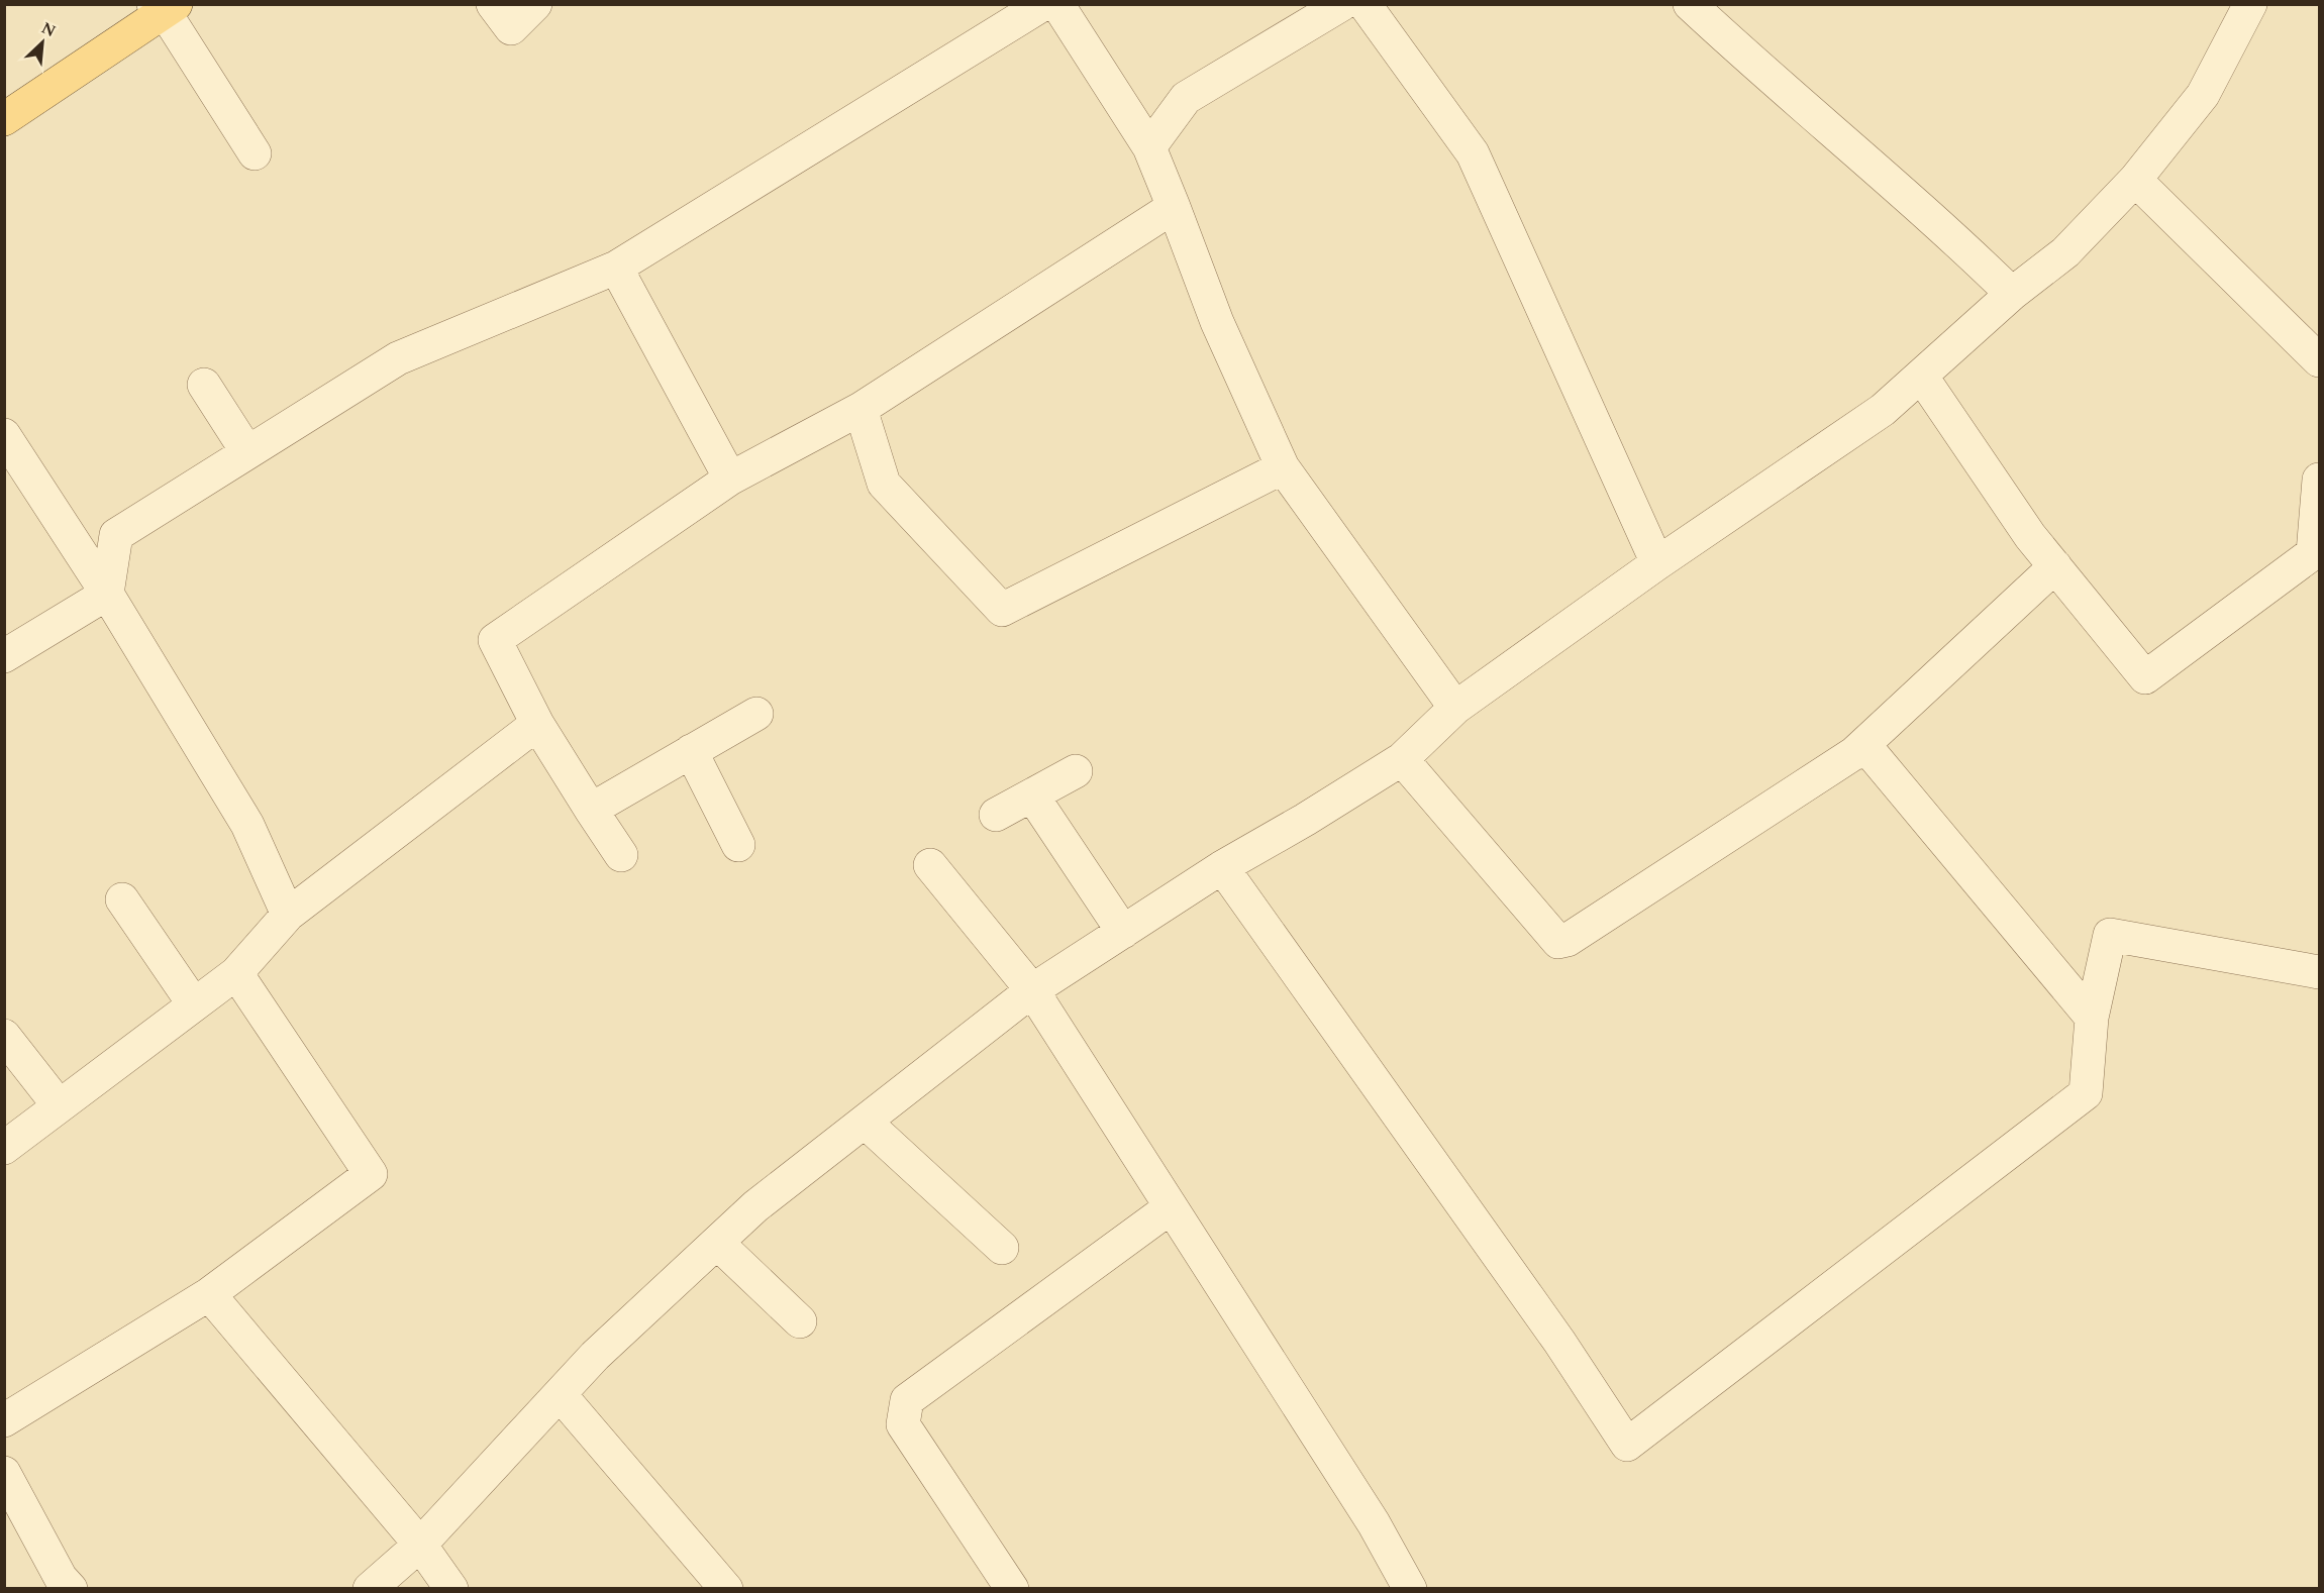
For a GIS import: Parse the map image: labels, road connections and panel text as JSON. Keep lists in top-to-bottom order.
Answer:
{
  "north": "top right"
}
